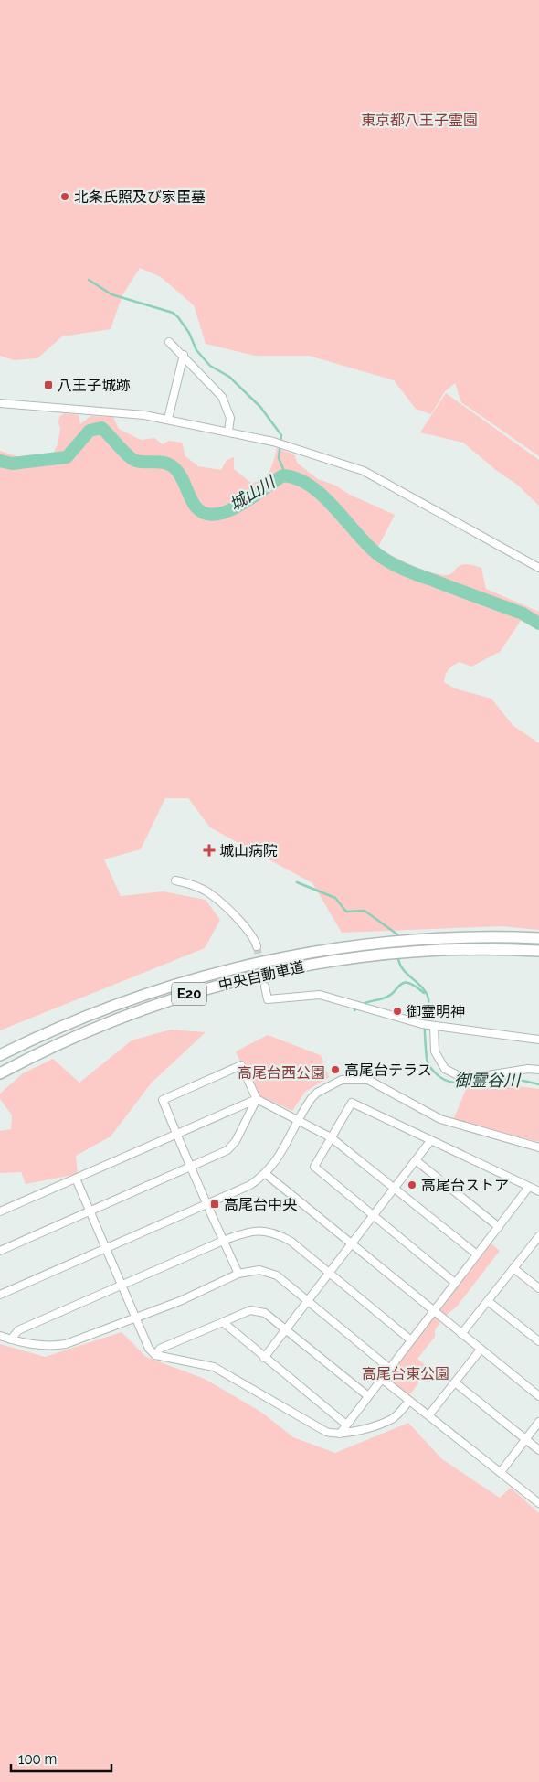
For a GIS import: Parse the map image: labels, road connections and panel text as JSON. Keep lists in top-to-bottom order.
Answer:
{
  "streets": {
    "highway": ["中央自動車道", "E20"]
  },
  "water": ["城山川", "御霊谷川"],
  "parks": ["東京都八王子霊園", "高尾台西公園", "高尾台東公園"],
  "places": {
    "other": [
      "北条氏照及び家臣墓",
      "御霊明神",
      "高尾台テラス",
      "高尾台ストア"
    ],
    "transit": ["八王子城跡", "高尾台中央"],
    "health": ["城山病院"]
  },
  "scale_bar": "100 m"
}
